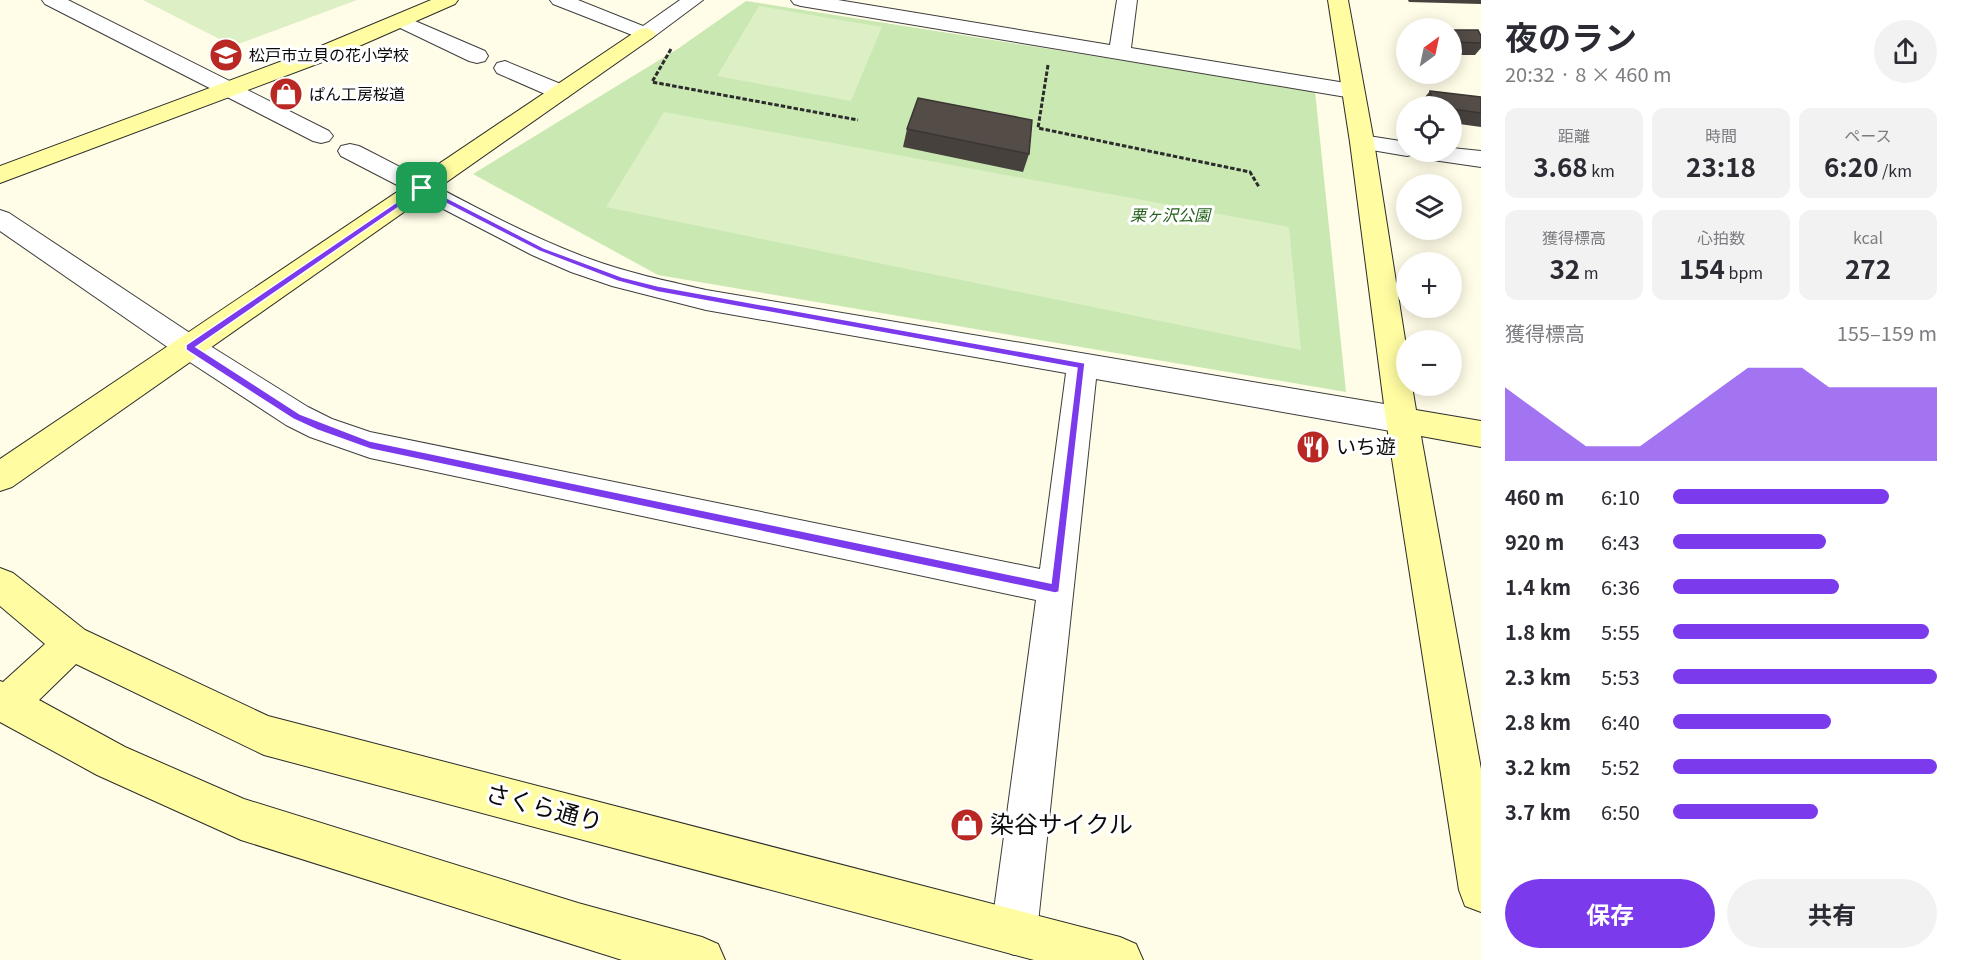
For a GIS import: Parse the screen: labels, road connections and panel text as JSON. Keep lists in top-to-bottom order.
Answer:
{
  "streets": {
    "street": ["さくら通り"]
  },
  "parks": ["栗ヶ沢公園"],
  "places": {
    "school or university": ["松戸市立貝の花小学校"],
    "shop": ["ぱん工房桜道", "染谷サイクル"],
    "restaurant": ["いち遊"]
  },
  "north": "top right",
  "page": {
    "heading": ["夜のラン", "20:32 · 8 × 460 m"],
    "map_buttons": ["+", "−"],
    "stats": [
      ["距離", "3.68 km"],
      ["時間", "23:18"],
      ["ペース", "6:20 /km"],
      ["獲得標高", "32 m"],
      ["心拍数", "154 bpm"],
      ["kcal", "272"]
    ],
    "chart": ["獲得標高", "155–159 m"],
    "list": [
      {
        "name": "460 m",
        "note": "6:10"
      },
      {
        "name": "920 m",
        "note": "6:43"
      },
      {
        "name": "1.4 km",
        "note": "6:36"
      },
      {
        "name": "1.8 km",
        "note": "5:55"
      },
      {
        "name": "2.3 km",
        "note": "5:53"
      },
      {
        "name": "2.8 km",
        "note": "6:40"
      },
      {
        "name": "3.2 km",
        "note": "5:52"
      },
      {
        "name": "3.7 km",
        "note": "6:50"
      }
    ],
    "buttons": ["保存", "共有"]
  }
}
